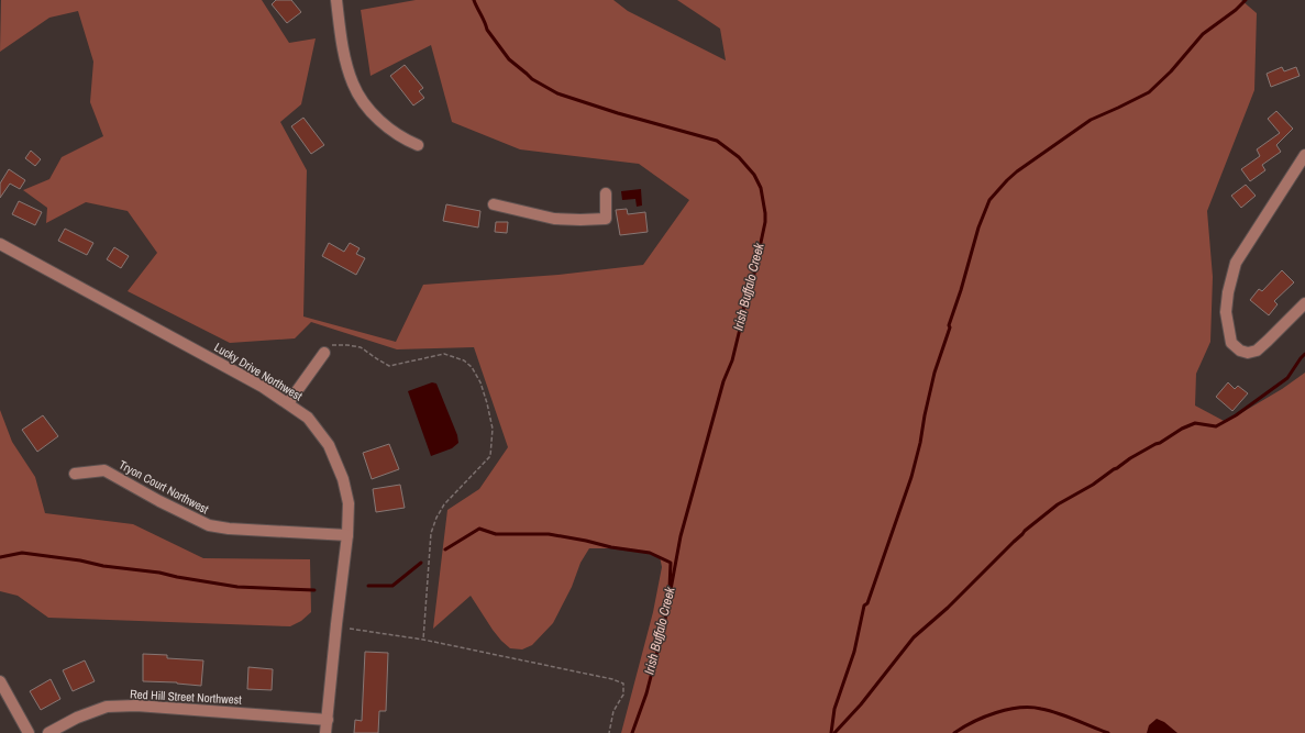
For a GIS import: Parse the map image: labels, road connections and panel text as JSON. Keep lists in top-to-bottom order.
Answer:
{
  "streets": {
    "street": ["Lucky Drive Northwest", "Tryon Court Northwest", "Red Hill Street Northwest"]
  },
  "crossings": [
    ["Lucky Drive Northwest", "Tryon Court Northwest"],
    ["Lucky Drive Northwest", "Red Hill Street Northwest"]
  ],
  "water": ["Irish Buffalo Creek"]
}
